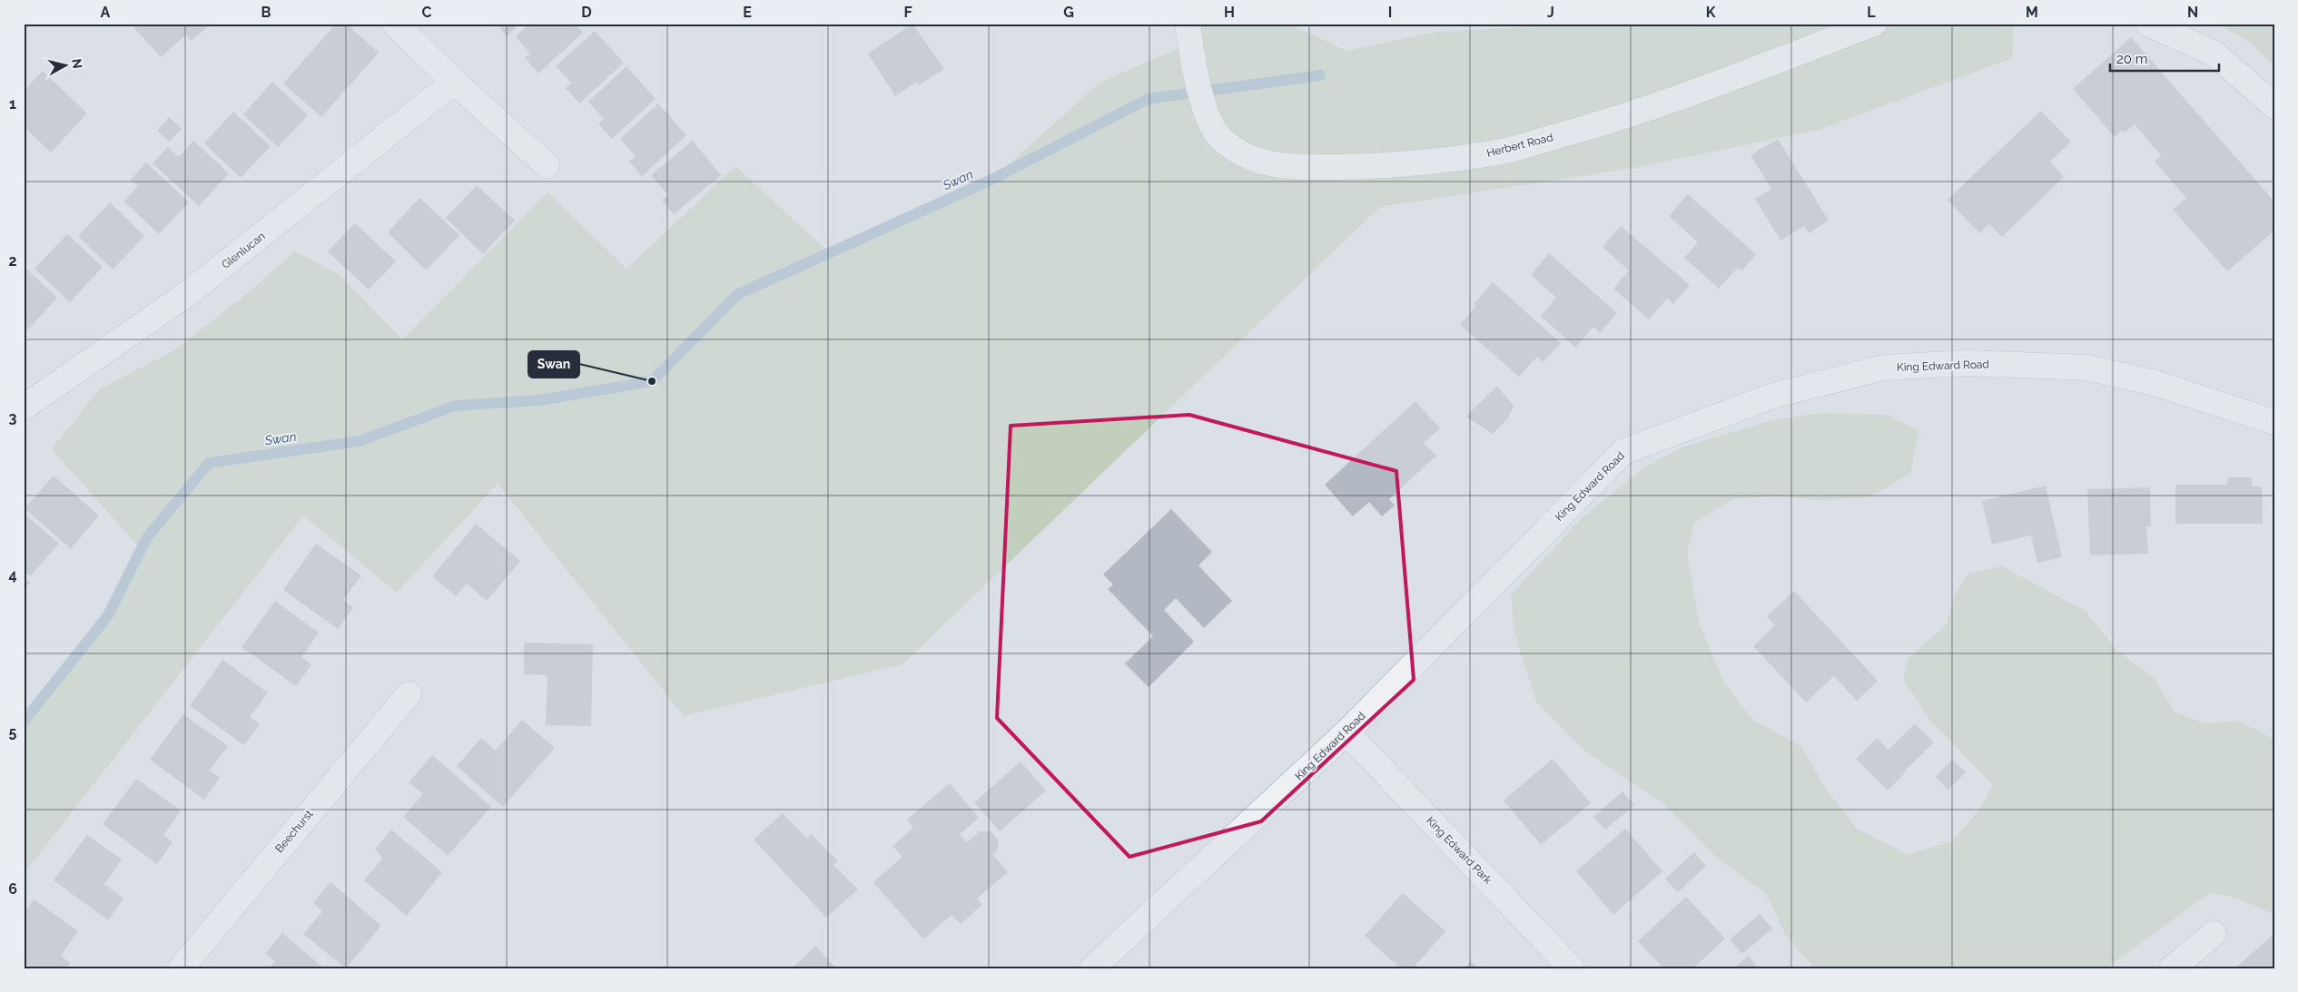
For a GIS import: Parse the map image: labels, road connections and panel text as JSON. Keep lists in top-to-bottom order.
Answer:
{
  "streets": {
    "street": [
      "Herbert Road",
      "Glenlucan",
      "King Edward Road",
      "Beechurst",
      "King Edward Park"
    ]
  },
  "crossings": [
    ["King Edward Road", "King Edward Park"]
  ],
  "water": ["Swan"],
  "places": ["Swan"],
  "scale_bar": "20 m",
  "north": "right",
  "grid": {
    "columns": [
      "A",
      "B",
      "C",
      "D",
      "E",
      "F",
      "G",
      "H",
      "I",
      "J",
      "K",
      "L",
      "M",
      "N"
    ],
    "rows": [
      "1",
      "2",
      "3",
      "4",
      "5",
      "6"
    ]
  }
}
